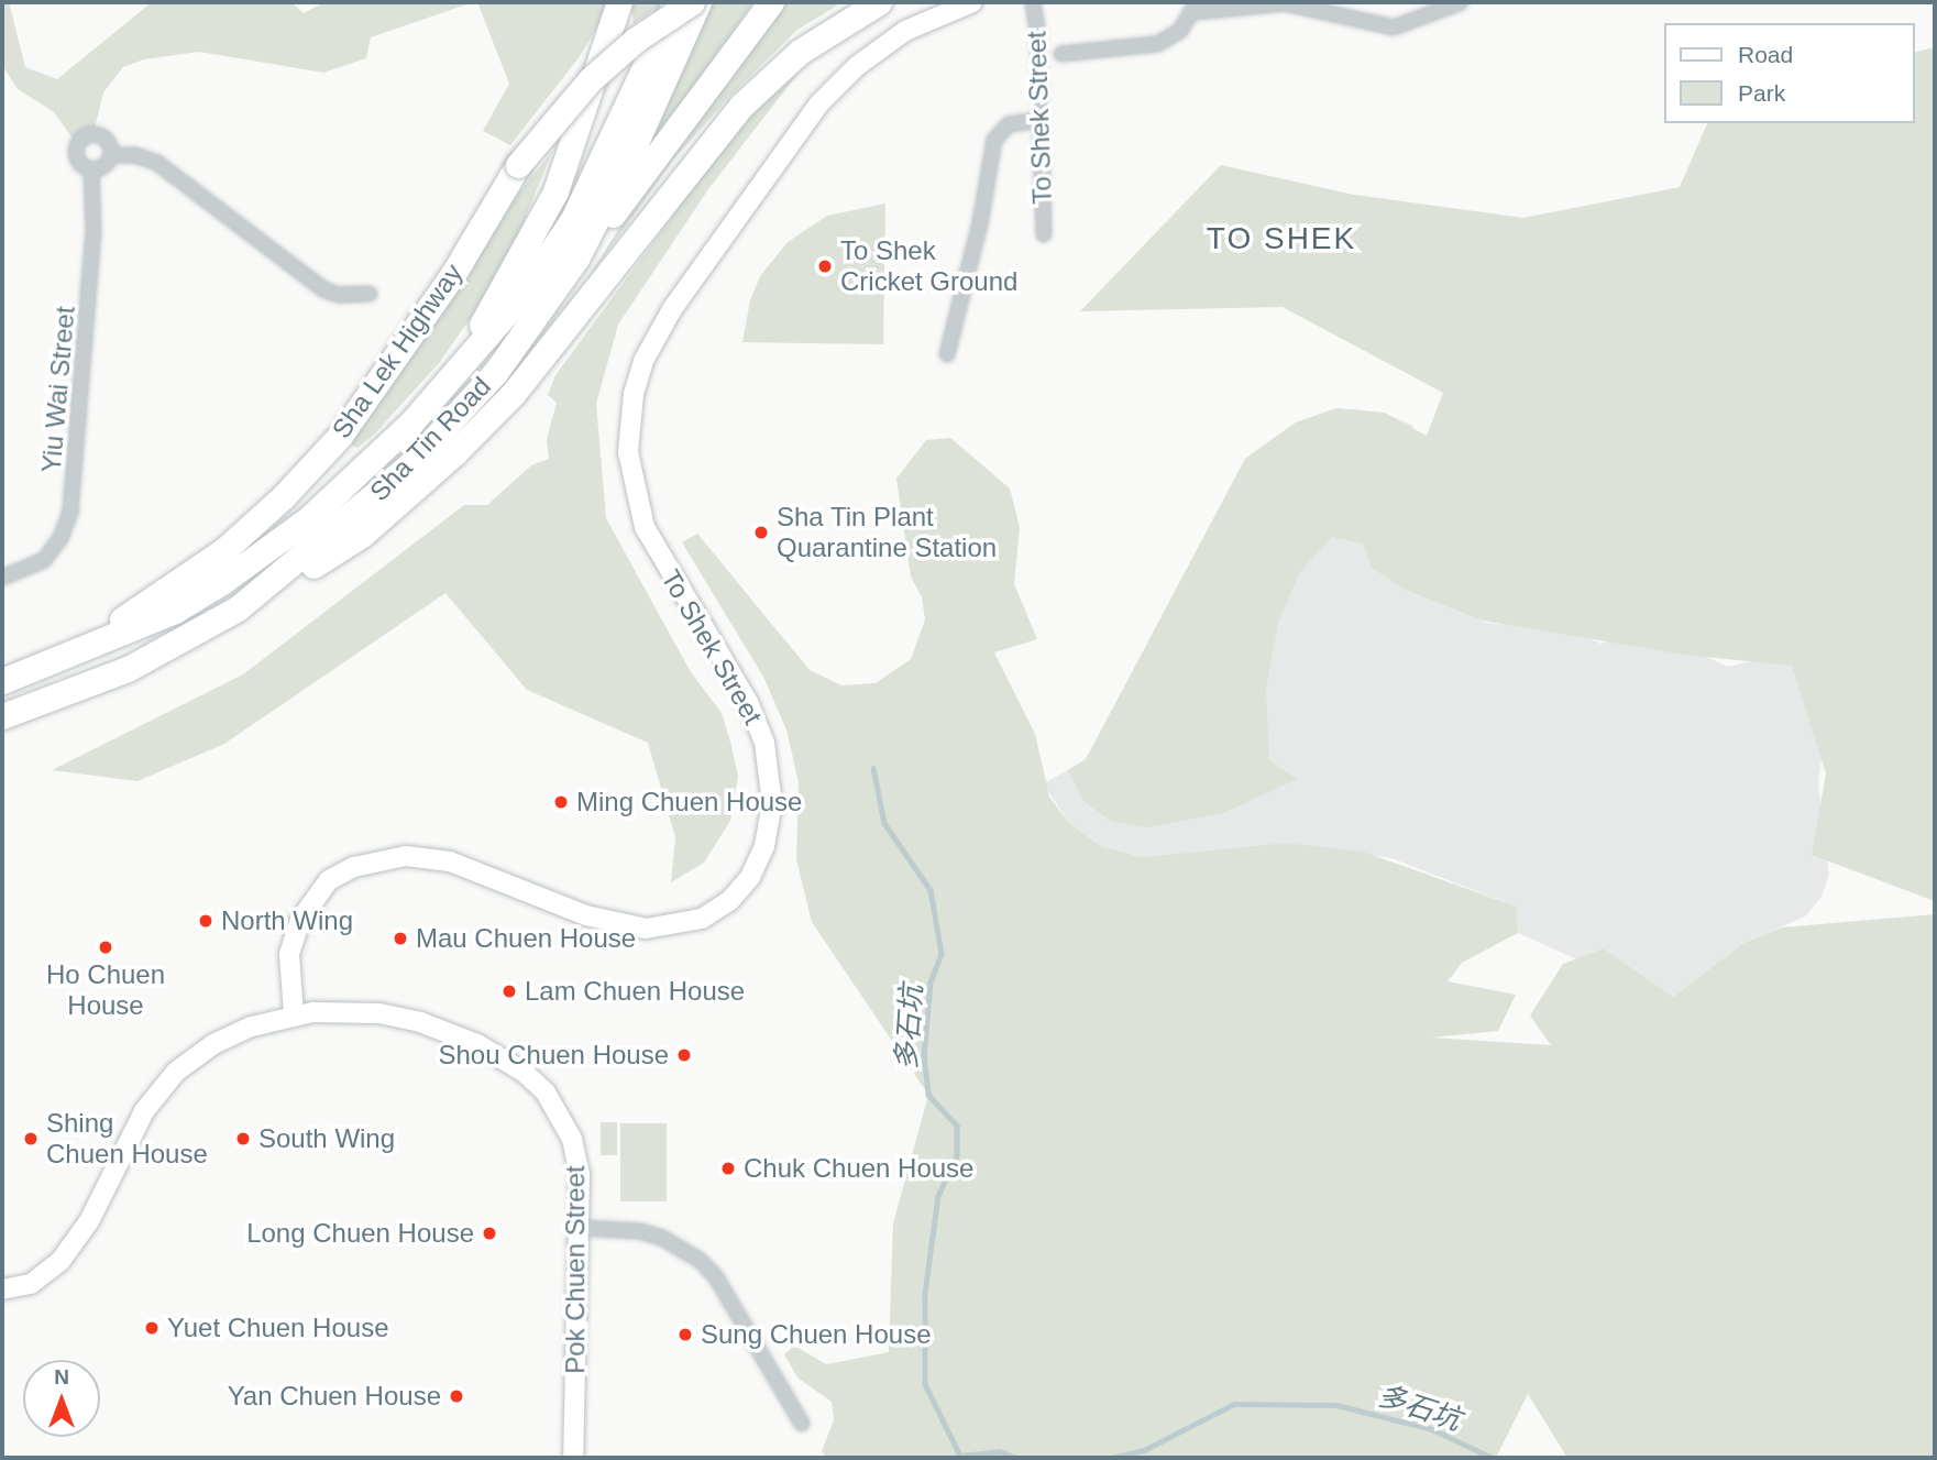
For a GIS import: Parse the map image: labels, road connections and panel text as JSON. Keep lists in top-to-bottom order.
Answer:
{
  "streets": {
    "highway": ["Sha Lek Highway", "Sha Tin Road"],
    "street": ["To Shek Street", "Yiu Wai Street", "Pok Chuen Street"]
  },
  "crossings": [
    ["To Shek Street", "Pok Chuen Street"],
    ["Sha Lek Highway", "Sha Tin Road"]
  ],
  "districts": ["TO SHEK"],
  "water": ["多石坑"],
  "places": [
    "To Shek Cricket Ground",
    "Sha Tin Plant Quarantine Station",
    "Ming Chuen House",
    "North Wing",
    "Mau Chuen House",
    "Ho Chuen House",
    "Lam Chuen House",
    "Shou Chuen House",
    "Shing Chuen House",
    "South Wing",
    "Chuk Chuen House",
    "Long Chuen House",
    "Yuet Chuen House",
    "Sung Chuen House",
    "Yan Chuen House"
  ],
  "legend": ["Road", "Park"],
  "north": "top"
}
